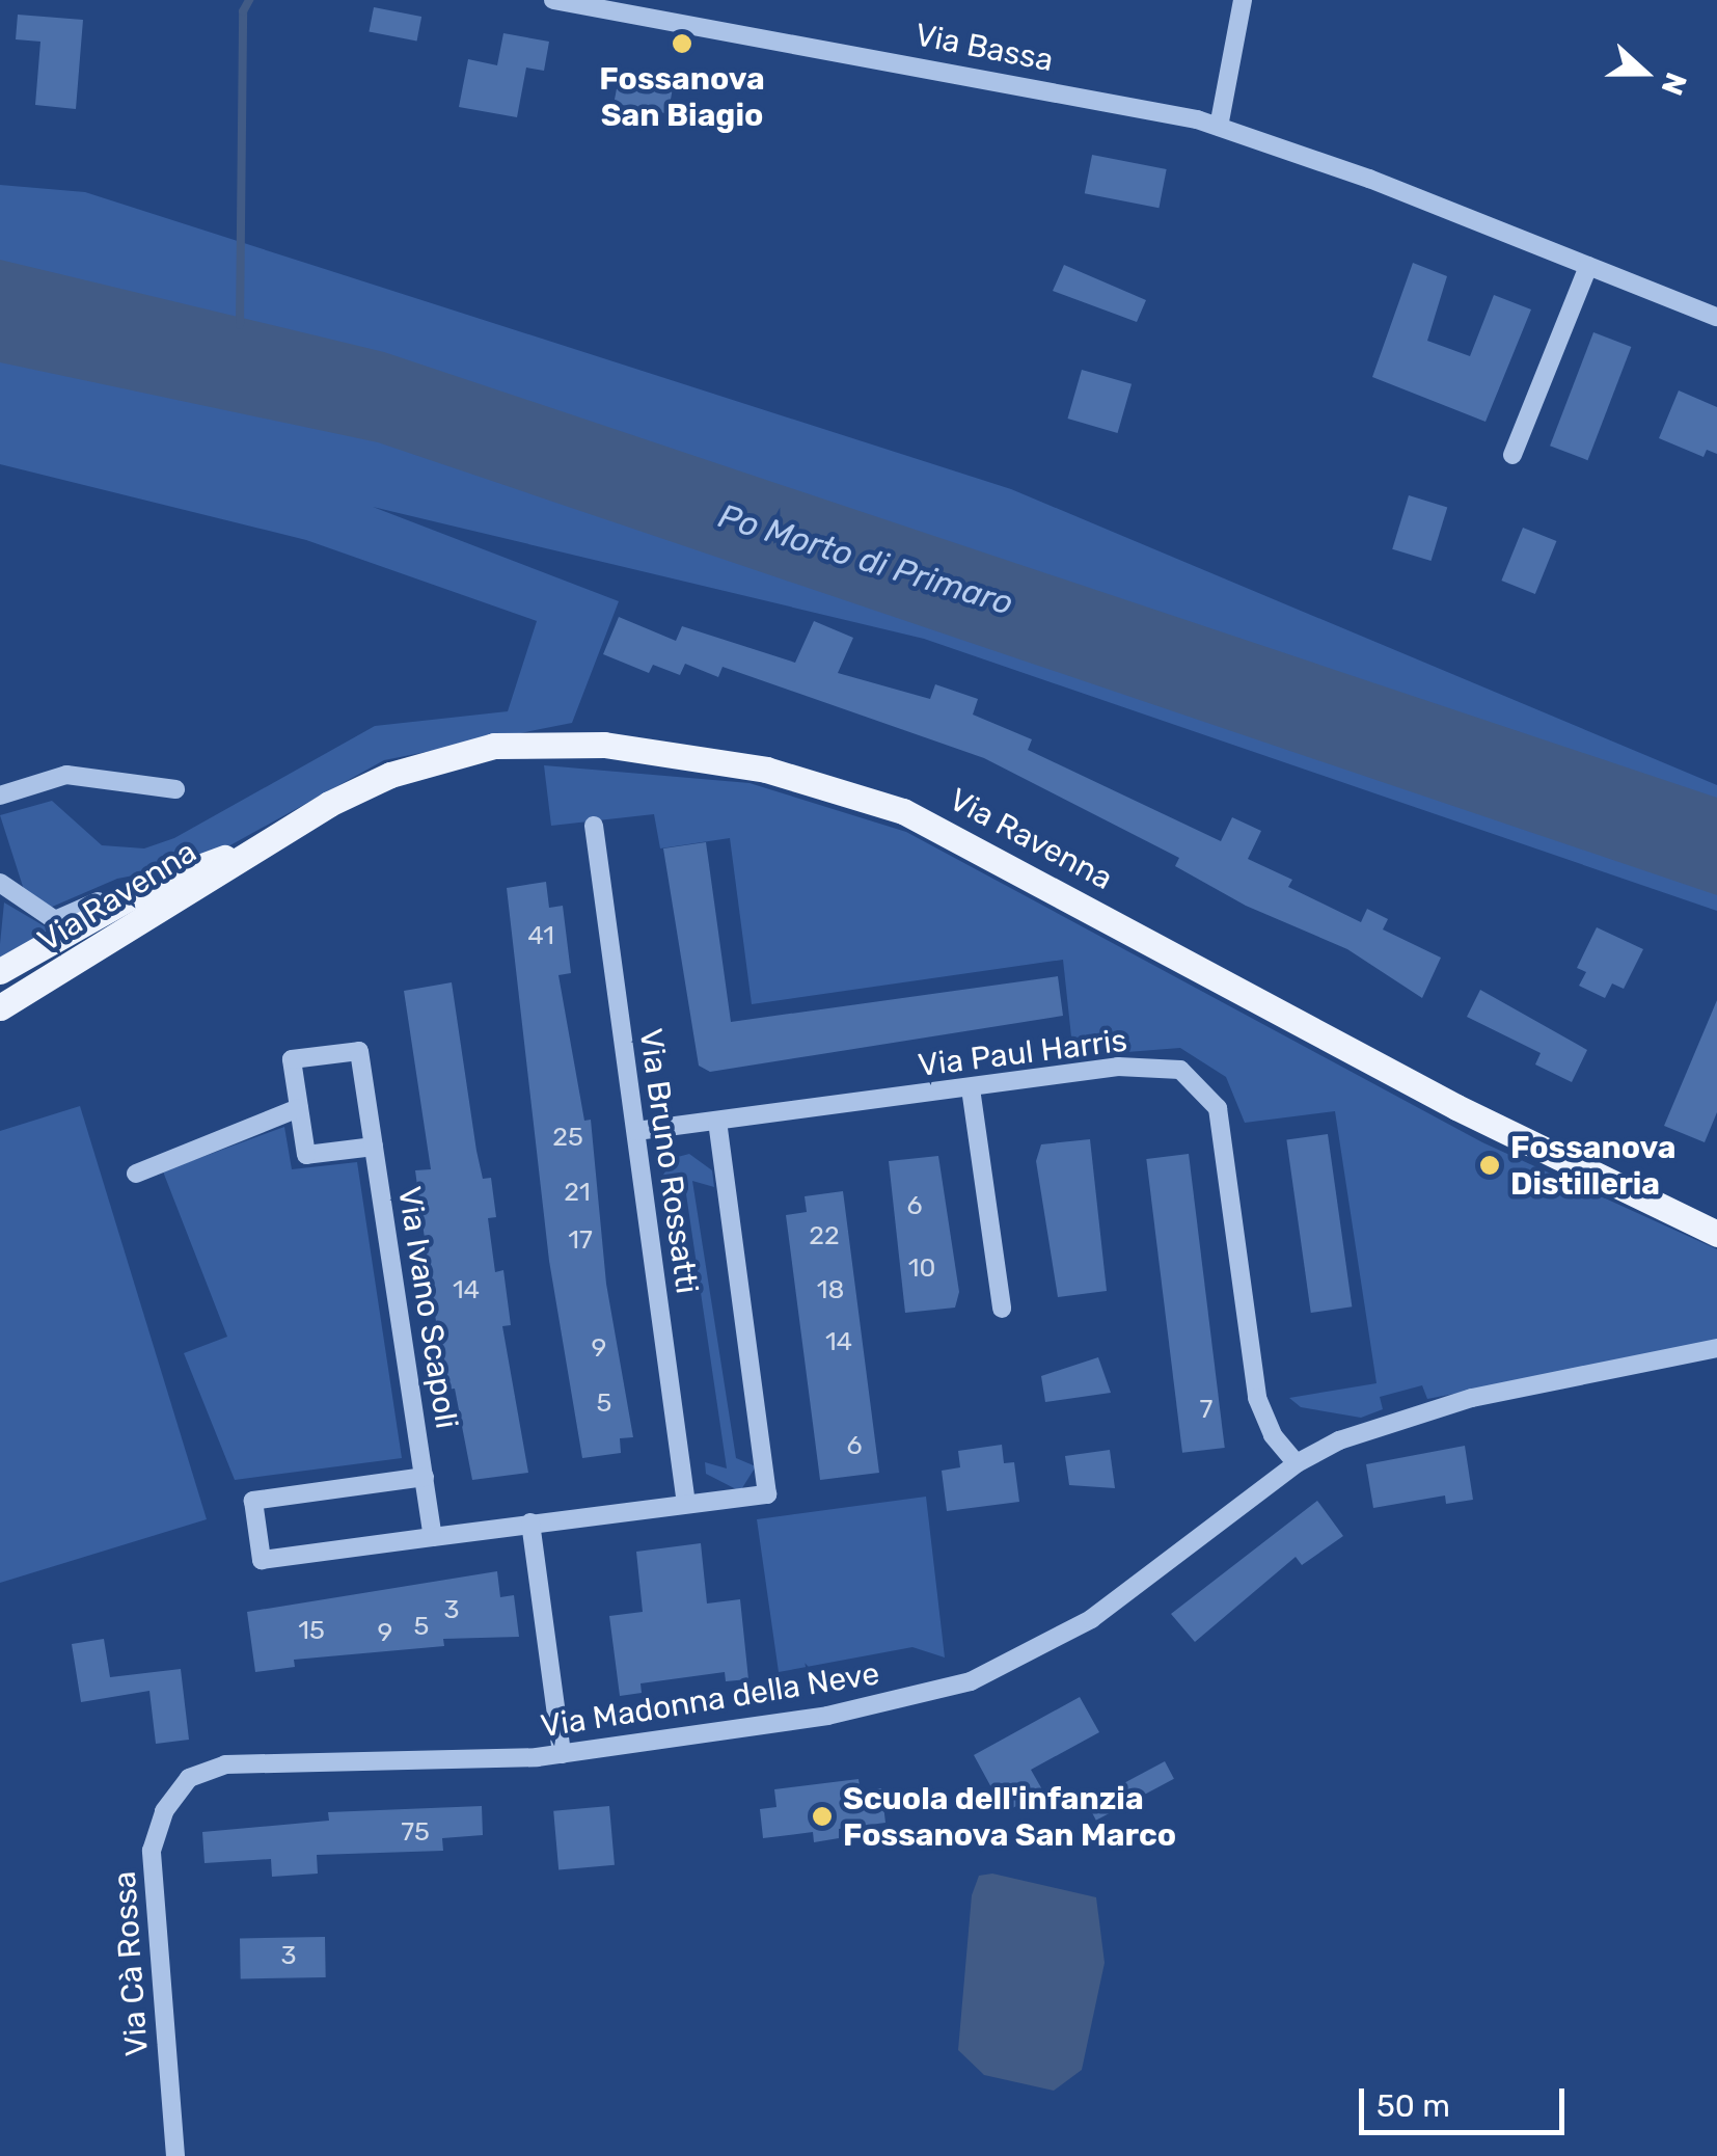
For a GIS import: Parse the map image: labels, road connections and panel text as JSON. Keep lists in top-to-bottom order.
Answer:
{
  "streets": {
    "main road": ["Via Ravenna"],
    "street": [
      "Via Bassa",
      "Via Paul Harris",
      "Via Bruno Rossatti",
      "Via Ivano Scapoli",
      "Via Madonna della Neve",
      "Via Cà Rossa"
    ]
  },
  "crossings": [
    ["Via Paul Harris", "Via Bruno Rossatti"],
    ["Via Paul Harris", "Via Madonna della Neve"],
    ["Via Bruno Rossatti", "Via Ivano Scapoli"],
    ["Via Madonna della Neve", "Via Cà Rossa"]
  ],
  "water": ["Po Morto di Primaro"],
  "places": ["Fossanova San Biagio", "Fossanova Distilleria", "Scuola dell'infanzia Fossanova San Marco"],
  "house_numbers": [
    "41",
    "25",
    "21",
    "6",
    "22",
    "17",
    "10",
    "14",
    "18",
    "14",
    "9",
    "5",
    "7",
    "6",
    "3",
    "5",
    "15",
    "9",
    "75",
    "3"
  ],
  "scale_bar": "50 m",
  "north": "right"
}
